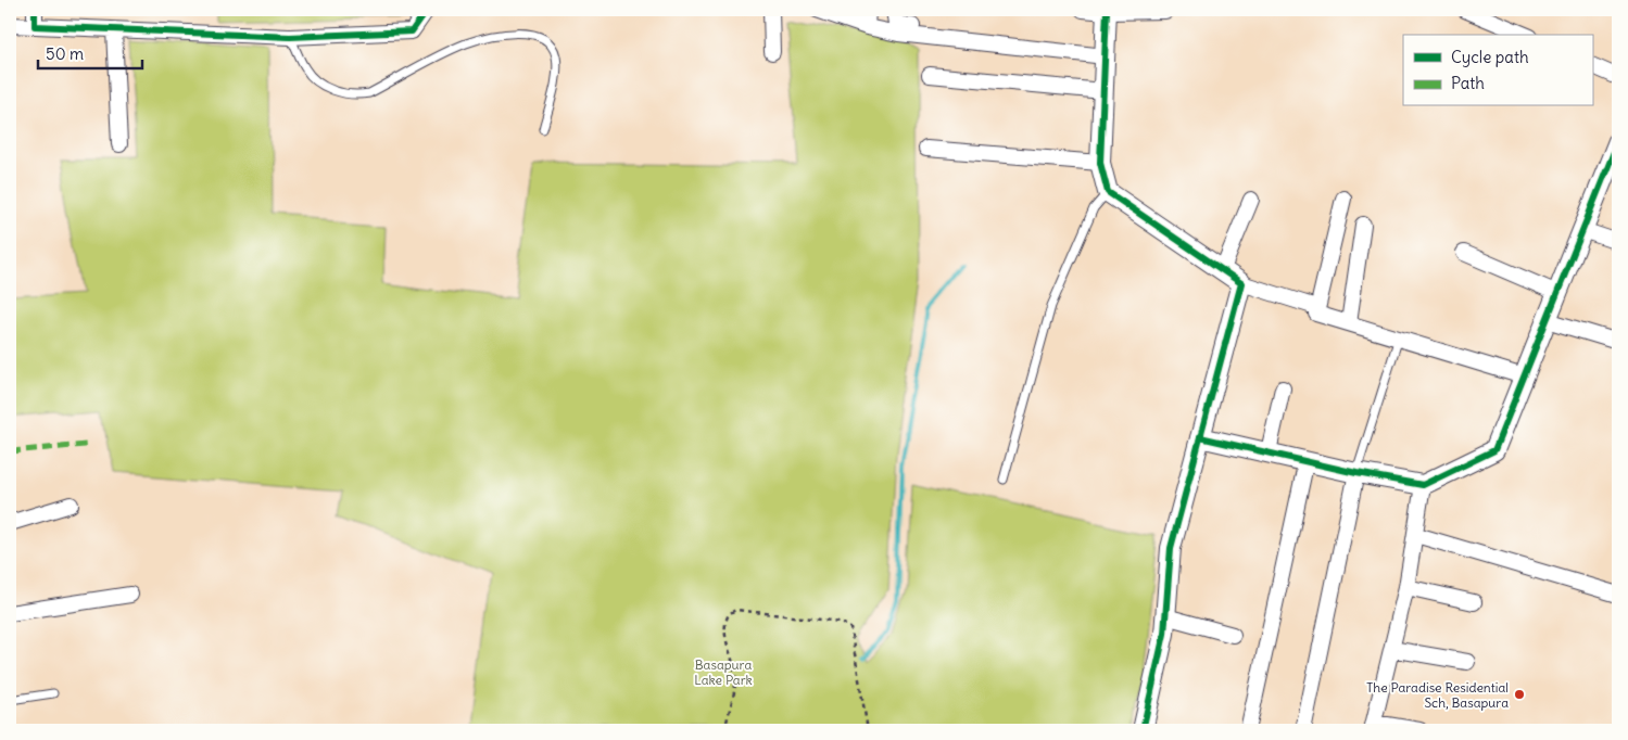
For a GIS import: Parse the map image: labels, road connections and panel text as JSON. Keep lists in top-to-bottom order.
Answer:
{
  "parks": ["Basapura Lake Park"],
  "places": ["The Paradise Residential Sch, Basapura"],
  "legend": ["Cycle path", "Path"],
  "scale_bar": "50 m"
}
